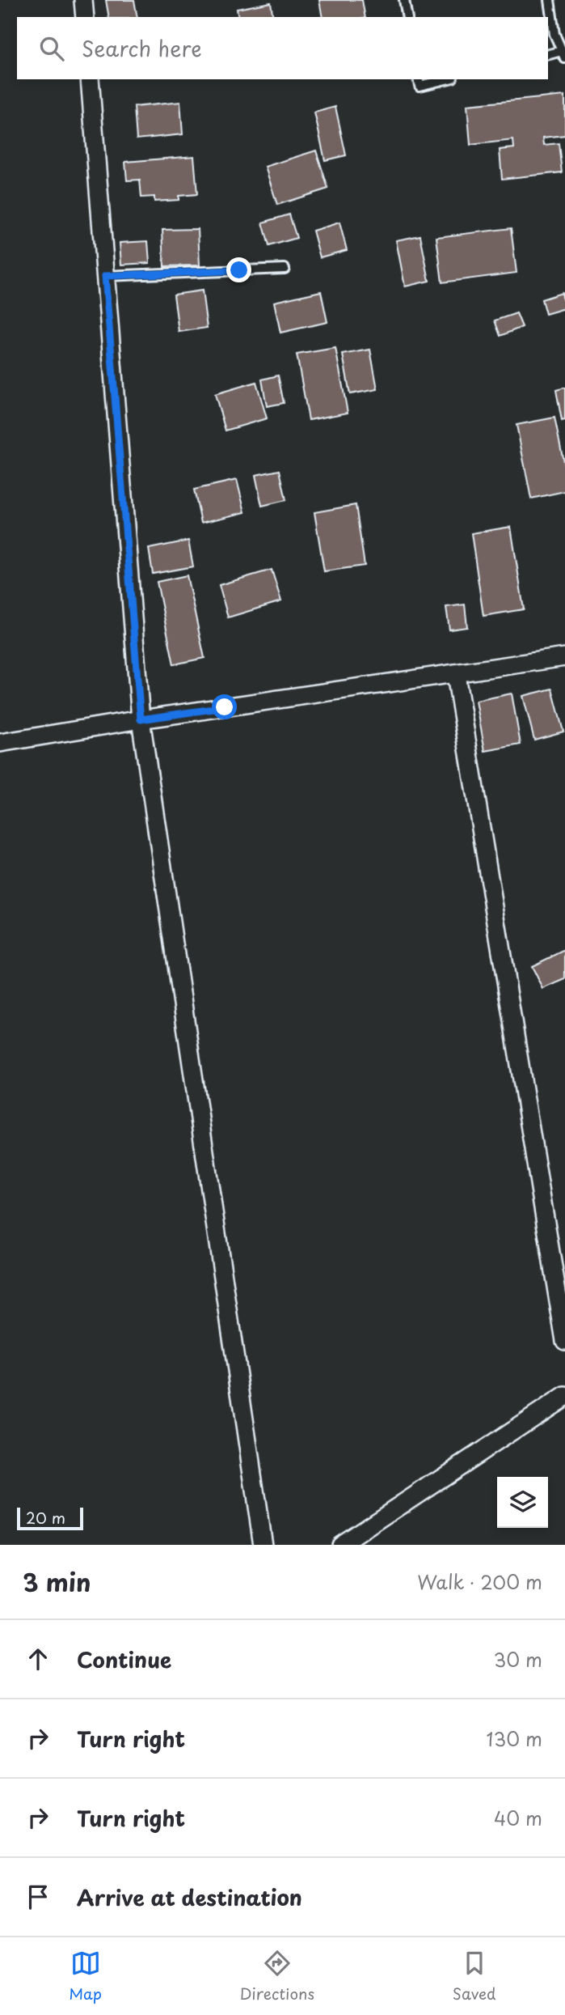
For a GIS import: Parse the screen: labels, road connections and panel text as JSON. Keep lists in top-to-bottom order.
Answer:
{
  "scale_bar": "20 m",
  "page": {
    "search": "Search here",
    "scale": "20 m",
    "heading": ["3 min", "Walk · 200 m"],
    "list": [
      ["Continue", "30 m"],
      ["Turn right", "130 m"],
      ["Turn right", "40 m"],
      "Arrive at destination"
    ],
    "nav": ["Map", "Directions", "Saved"]
  }
}
